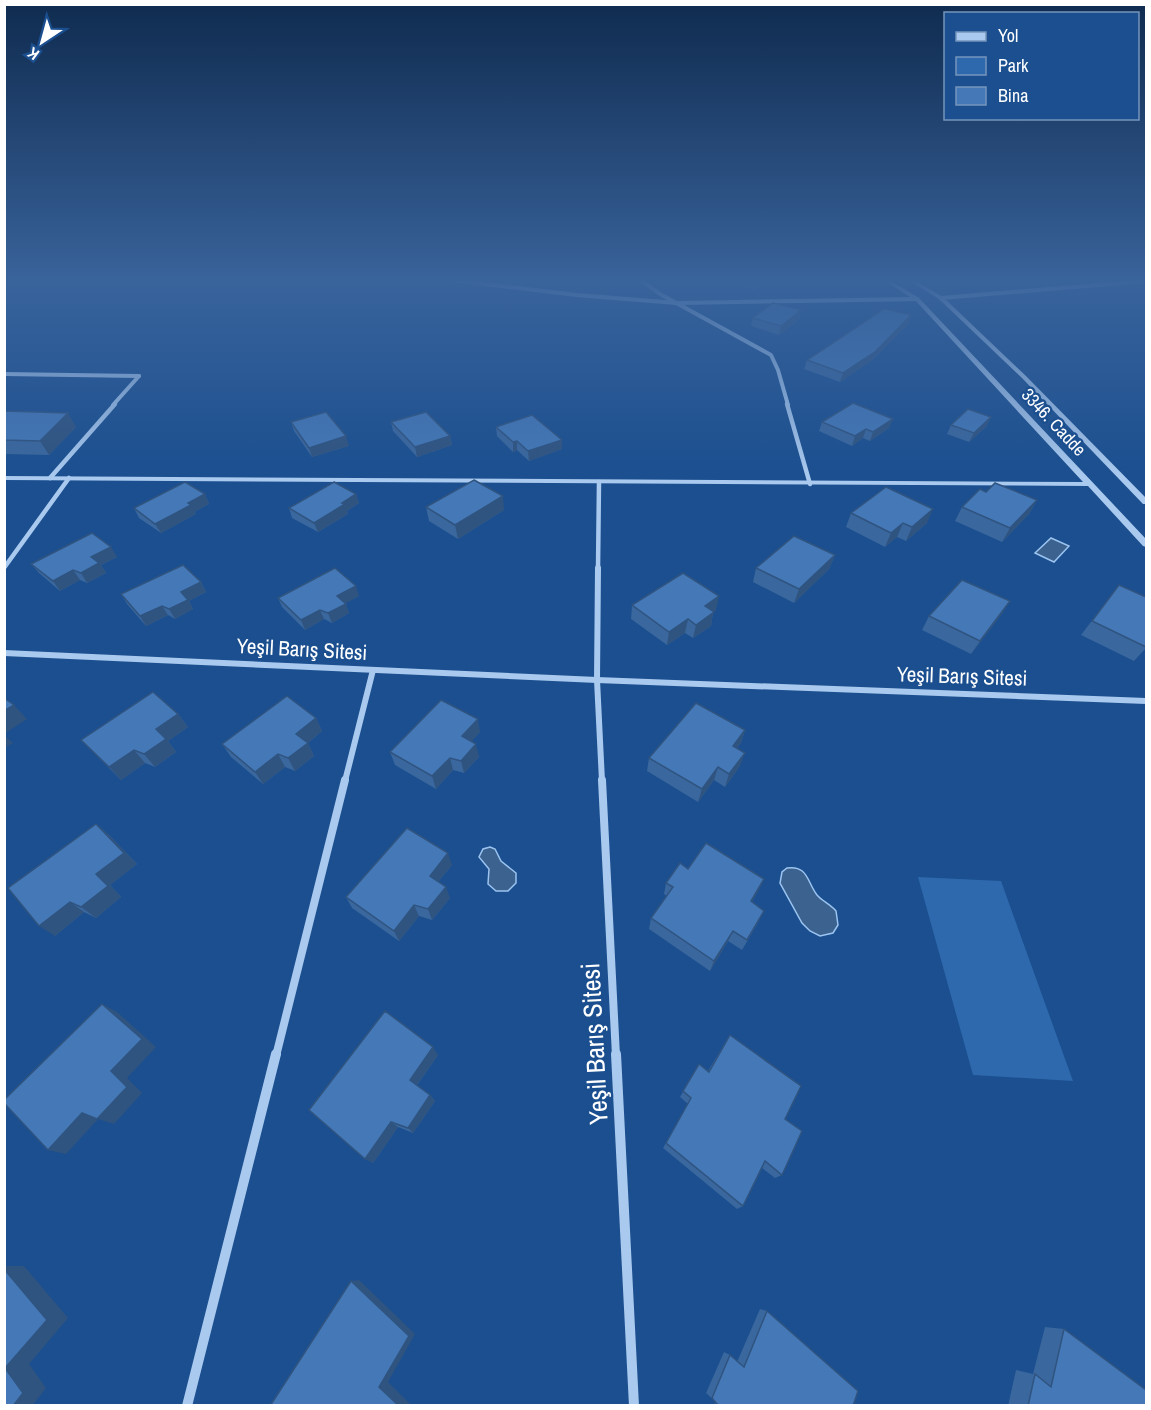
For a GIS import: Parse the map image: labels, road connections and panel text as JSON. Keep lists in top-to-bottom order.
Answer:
{
  "streets": {
    "street": ["3346. Cadde", "Yeşil Barış Sitesi"]
  },
  "legend": ["Yol", "Park", "Bina"],
  "north": "bottom left"
}
